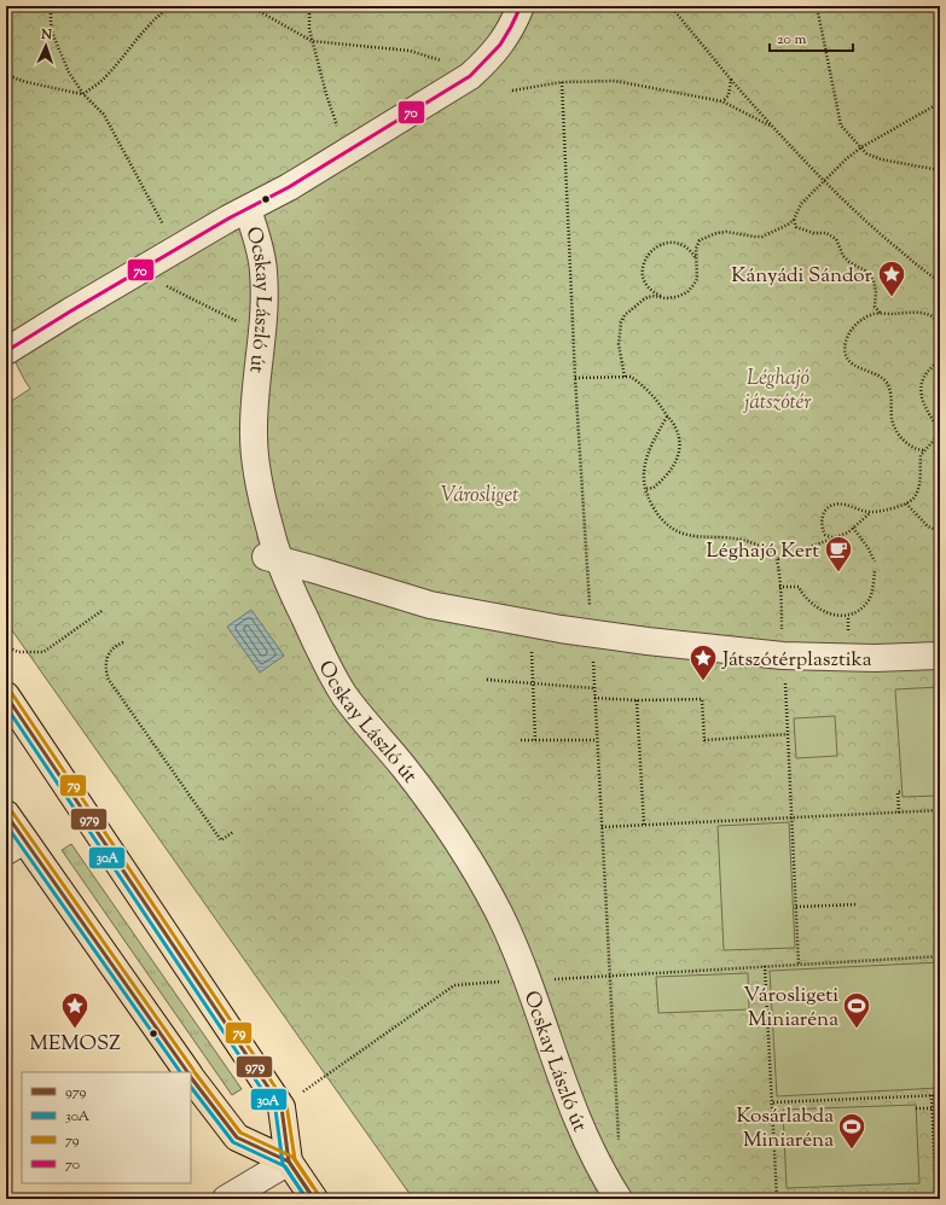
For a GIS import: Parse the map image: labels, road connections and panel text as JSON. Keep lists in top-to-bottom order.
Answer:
{
  "streets": {
    "street": ["Ocskay László út"]
  },
  "parks": ["Léghajó játszótér", "Városliget"],
  "places": {
    "place": ["Kányádi Sándor", "Játszótérplasztika", "MEMOSZ"],
    "cafe": ["Léghajó Kert"],
    "sports": ["Városligeti Miniaréna", "Kosárlabda Miniaréna"]
  },
  "lines": [
    "transit line 70",
    "transit line 79",
    "transit line 979",
    "transit line 30A"
  ],
  "legend": [
    "979",
    "30A",
    "79",
    "70"
  ],
  "scale_bar": "20 m",
  "north": "top"
}
